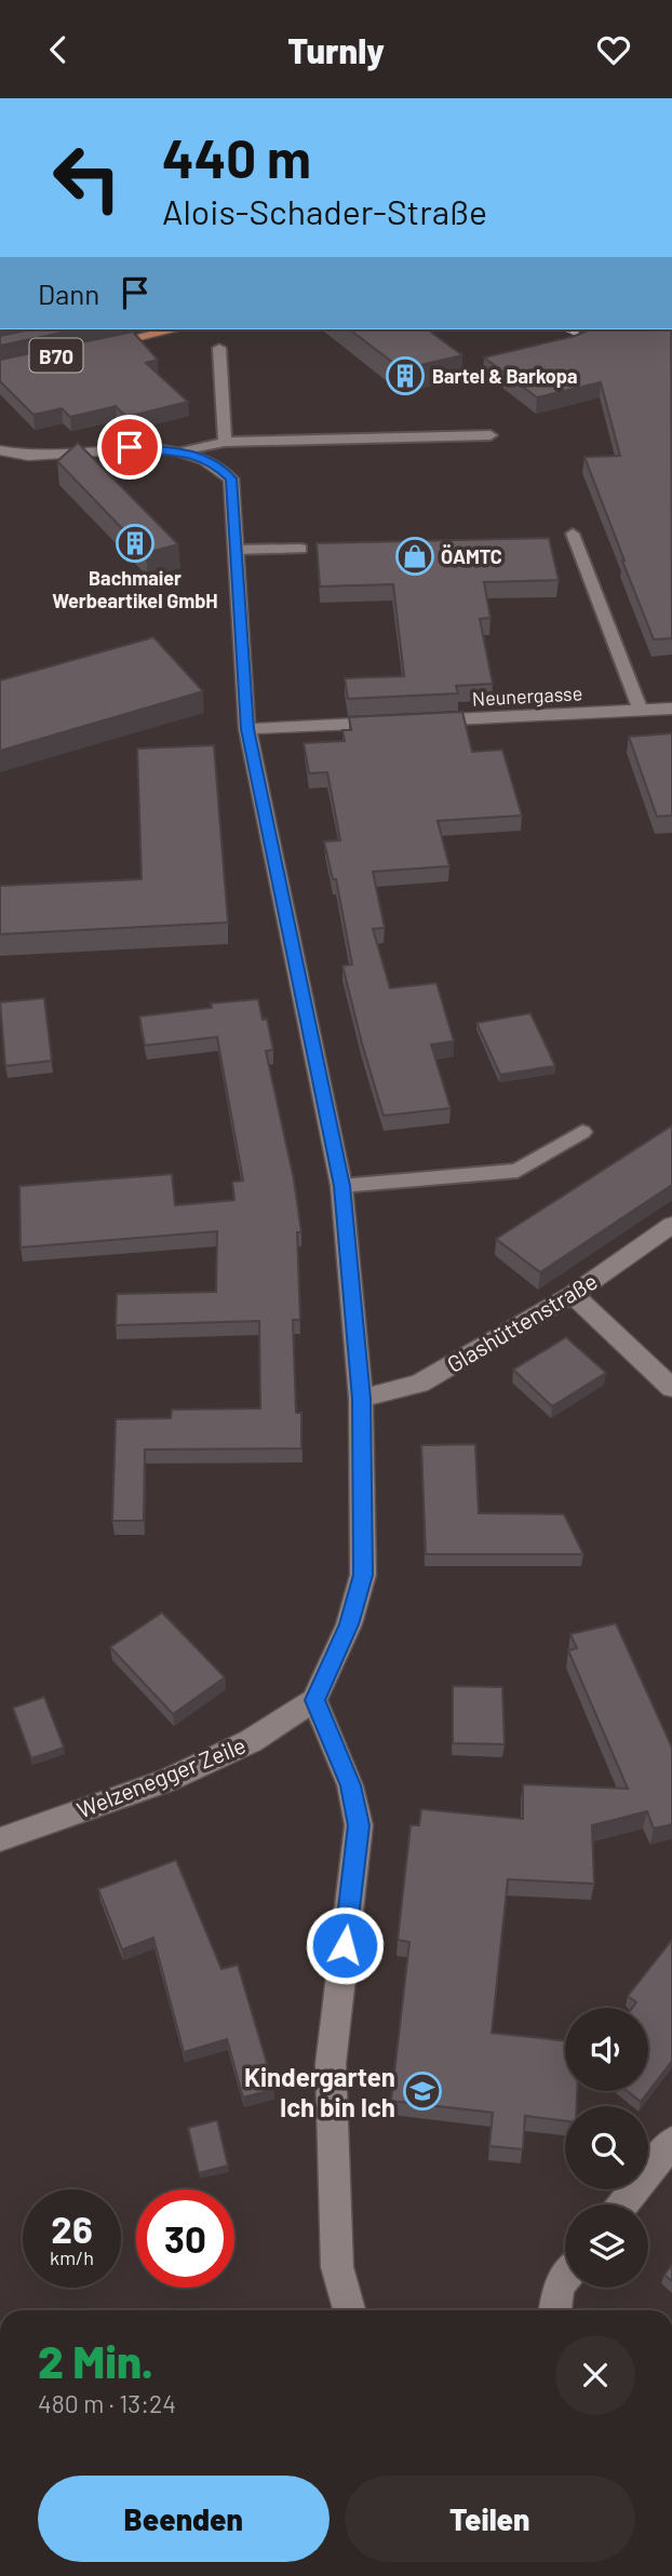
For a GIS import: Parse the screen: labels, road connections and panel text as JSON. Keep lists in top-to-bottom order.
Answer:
{
  "streets": {
    "main road": ["B70"],
    "street": ["Neunergasse", "Glashüttenstraße", "Welzenegger Zeile"]
  },
  "places": {
    "building": ["Bartel & Barkopa", "Bachmaier Werbeartikel GmbH"],
    "shop": ["ÖAMTC"],
    "school or university": ["Kindergarten Ich bin Ich"]
  },
  "page": {
    "header": "Turnly",
    "turn": ["440 m", "Alois-Schader-Straße"],
    "then": "Dann",
    "speed": "26 km/h",
    "limit": "30",
    "heading": ["2 Min.", "480 m · 13:24"],
    "buttons": ["Beenden", "Teilen"]
  }
}
